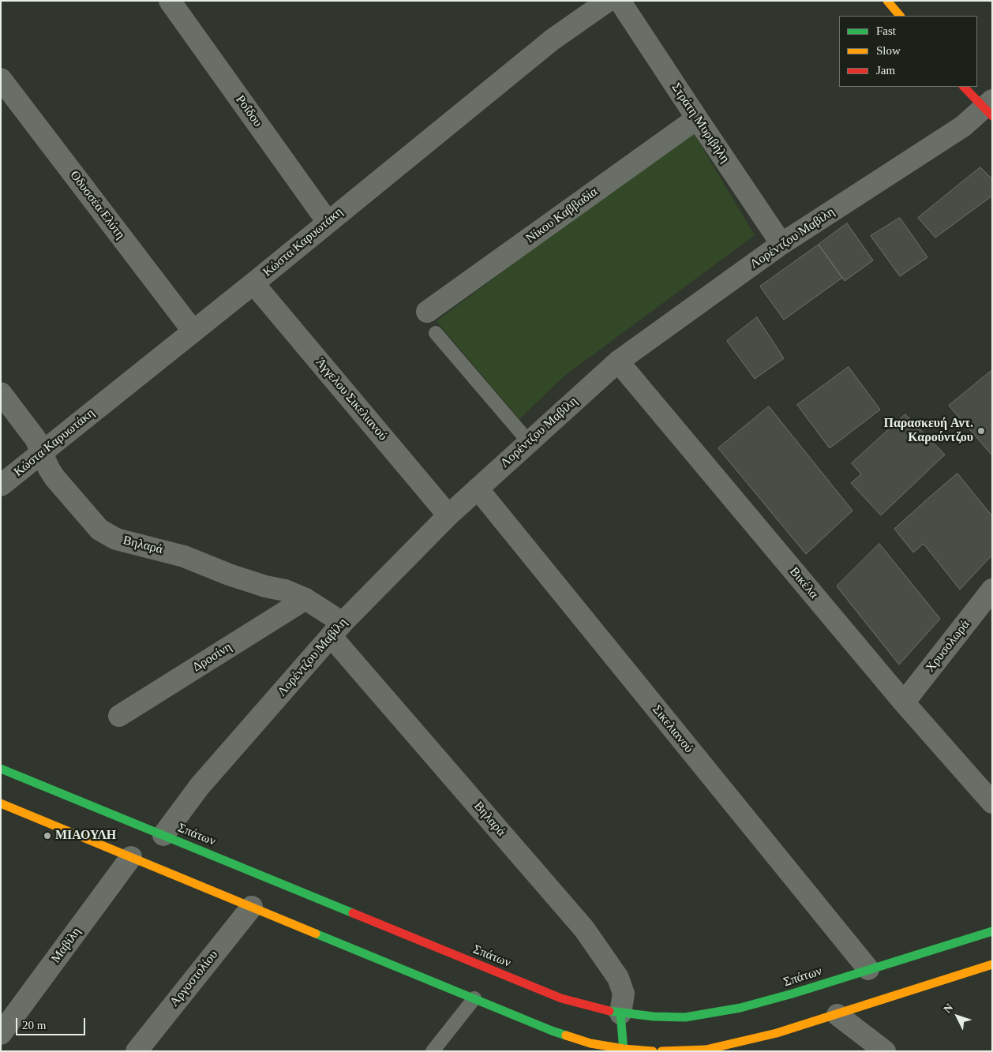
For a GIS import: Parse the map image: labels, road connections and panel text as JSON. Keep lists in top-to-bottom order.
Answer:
{
  "streets": {
    "main road": ["Σπάτων"],
    "street": [
      "Ροΐδου",
      "Στράτη Μυριβήλη",
      "Οδυσσέα Ελύτη",
      "Νίκου Καββαδία",
      "Λορέντζου Μαβίλη",
      "Κώστα Καρυωτάκη",
      "Άγγελου Σικελιανού",
      "Βηλαρά",
      "Βικέλα",
      "Χρυσολωρά",
      "Δροσίνη",
      "Σικελιανού",
      "Μαβίλη",
      "Αργοστολίου"
    ]
  },
  "crossings": [
    ["Ροΐδου", "Κώστα Καρυωτάκη"],
    ["Στράτη Μυριβήλη", "Νίκου Καββαδία"],
    ["Στράτη Μυριβήλη", "Λορέντζου Μαβίλη"],
    ["Οδυσσέα Ελύτη", "Κώστα Καρυωτάκη"],
    ["Λορέντζου Μαβίλη", "Άγγελου Σικελιανού"],
    ["Λορέντζου Μαβίλη", "Βηλαρά"],
    ["Λορέντζου Μαβίλη", "Βικέλα"],
    ["Λορέντζου Μαβίλη", "Σικελιανού"],
    ["Λορέντζου Μαβίλη", "Σπάτων"],
    ["Κώστα Καρυωτάκη", "Άγγελου Σικελιανού"],
    ["Κώστα Καρυωτάκη", "Βηλαρά"],
    ["Βηλαρά", "Δροσίνη"],
    ["Βηλαρά", "Σπάτων"],
    ["Βικέλα", "Χρυσολωρά"],
    ["Σικελιανού", "Σπάτων"]
  ],
  "places": ["Παρασκευή Αντ. Καρούντζου", "ΜΙΑΟΥΛΗ"],
  "legend": ["Fast", "Slow", "Jam"],
  "scale_bar": "20 m",
  "north": "top left"
}
